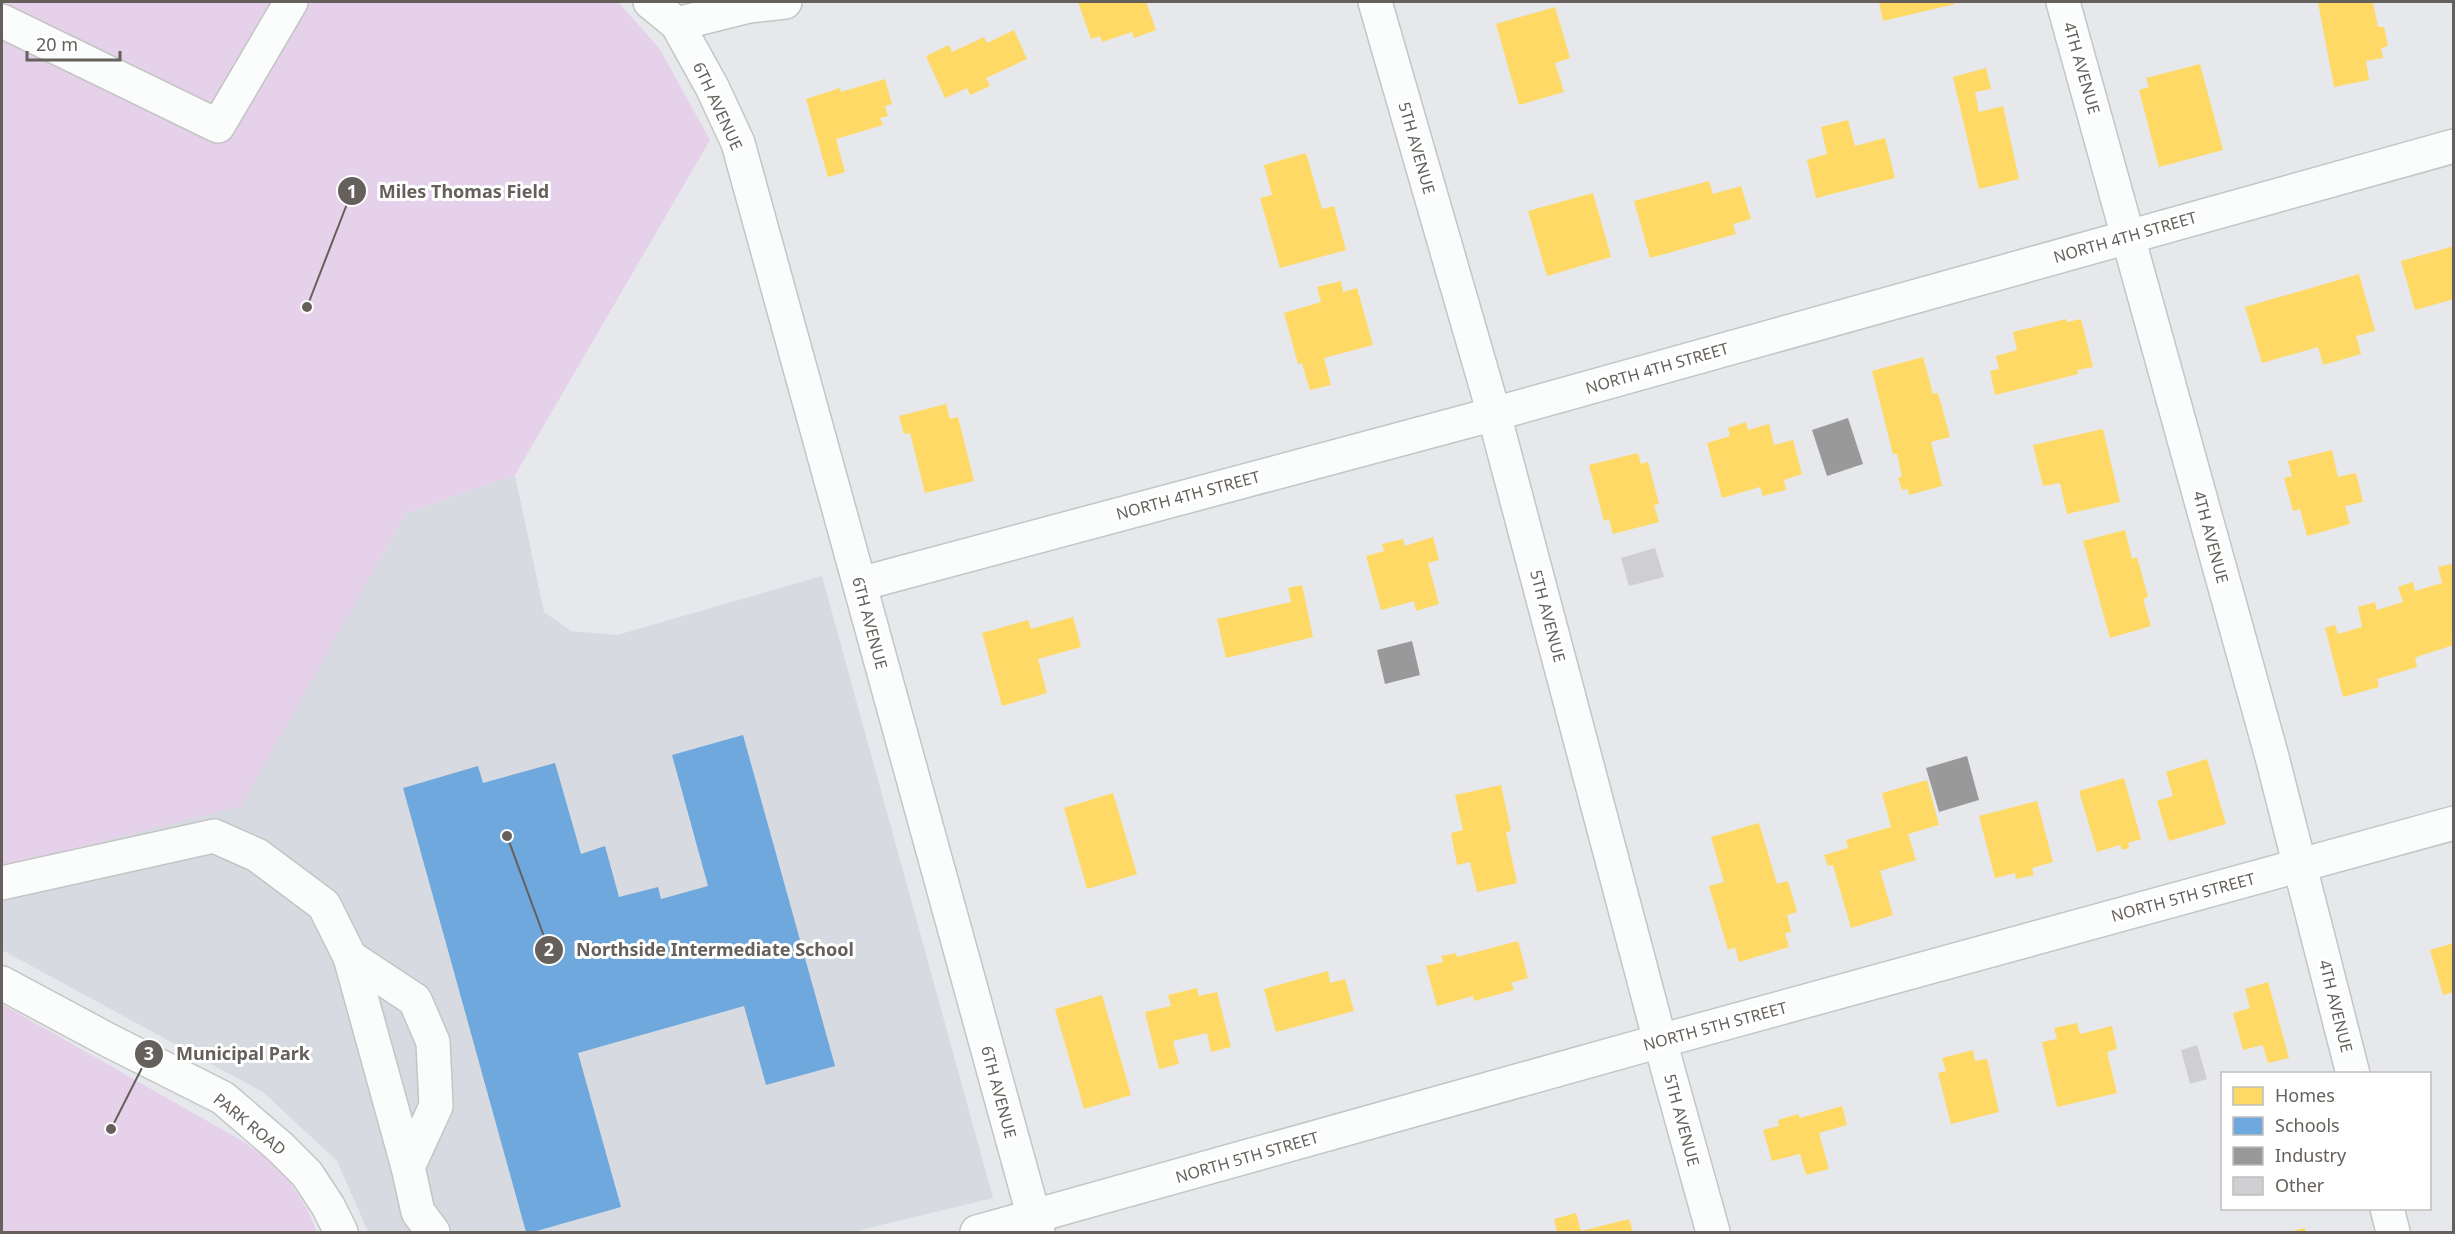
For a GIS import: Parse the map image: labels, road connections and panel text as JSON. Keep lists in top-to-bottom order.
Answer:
{
  "streets": {
    "street": [
      "4TH AVENUE",
      "6TH AVENUE",
      "5TH AVENUE",
      "NORTH 4TH STREET",
      "NORTH 5TH STREET",
      "PARK ROAD"
    ]
  },
  "crossings": [
    ["4TH AVENUE", "NORTH 4TH STREET"],
    ["4TH AVENUE", "NORTH 5TH STREET"],
    ["6TH AVENUE", "NORTH 4TH STREET"],
    ["6TH AVENUE", "NORTH 5TH STREET"],
    ["5TH AVENUE", "NORTH 4TH STREET"],
    ["5TH AVENUE", "NORTH 5TH STREET"]
  ],
  "places": ["Miles Thomas Field", "Northside Intermediate School", "Municipal Park"],
  "legend": [
    "Homes",
    "Schools",
    "Industry",
    "Other"
  ],
  "scale_bar": "20 m"
}
